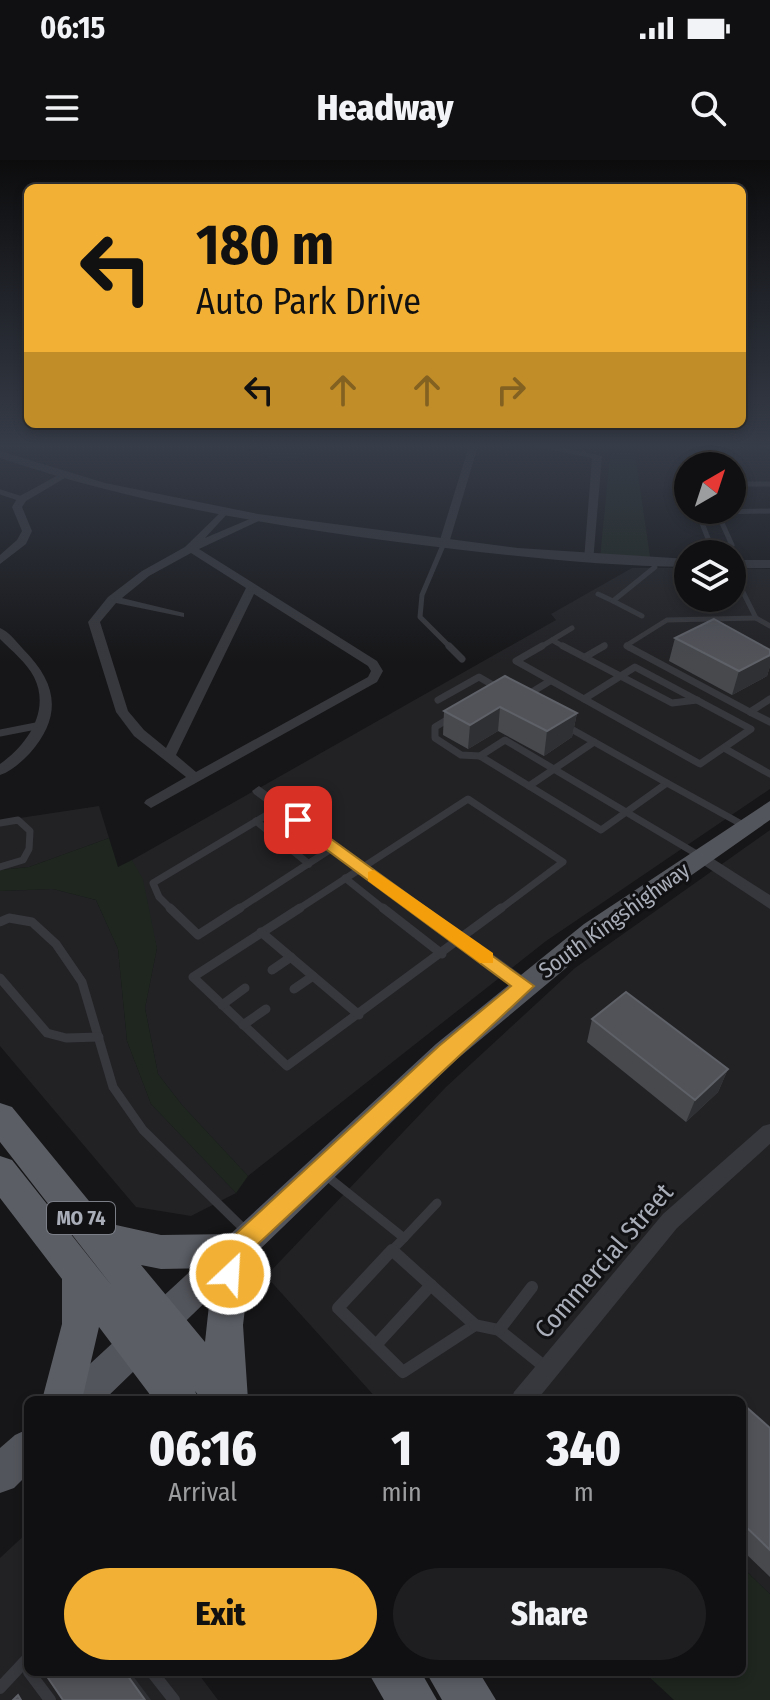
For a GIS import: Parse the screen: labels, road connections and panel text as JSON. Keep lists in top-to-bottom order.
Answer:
{
  "streets": {
    "highway": ["MO 74"],
    "main road": ["South Kingshighway"],
    "street": ["Commercial Street"]
  },
  "crossings": [
    ["South Kingshighway", "MO 74"]
  ],
  "north": "top right",
  "page": {
    "status": "06:15",
    "header": "Headway",
    "turn": ["180 m", "Auto Park Drive"],
    "eta": [
      "06:16",
      "Arrival",
      "1",
      "min",
      "340",
      "m"
    ],
    "buttons": ["Exit", "Share"]
  }
}
